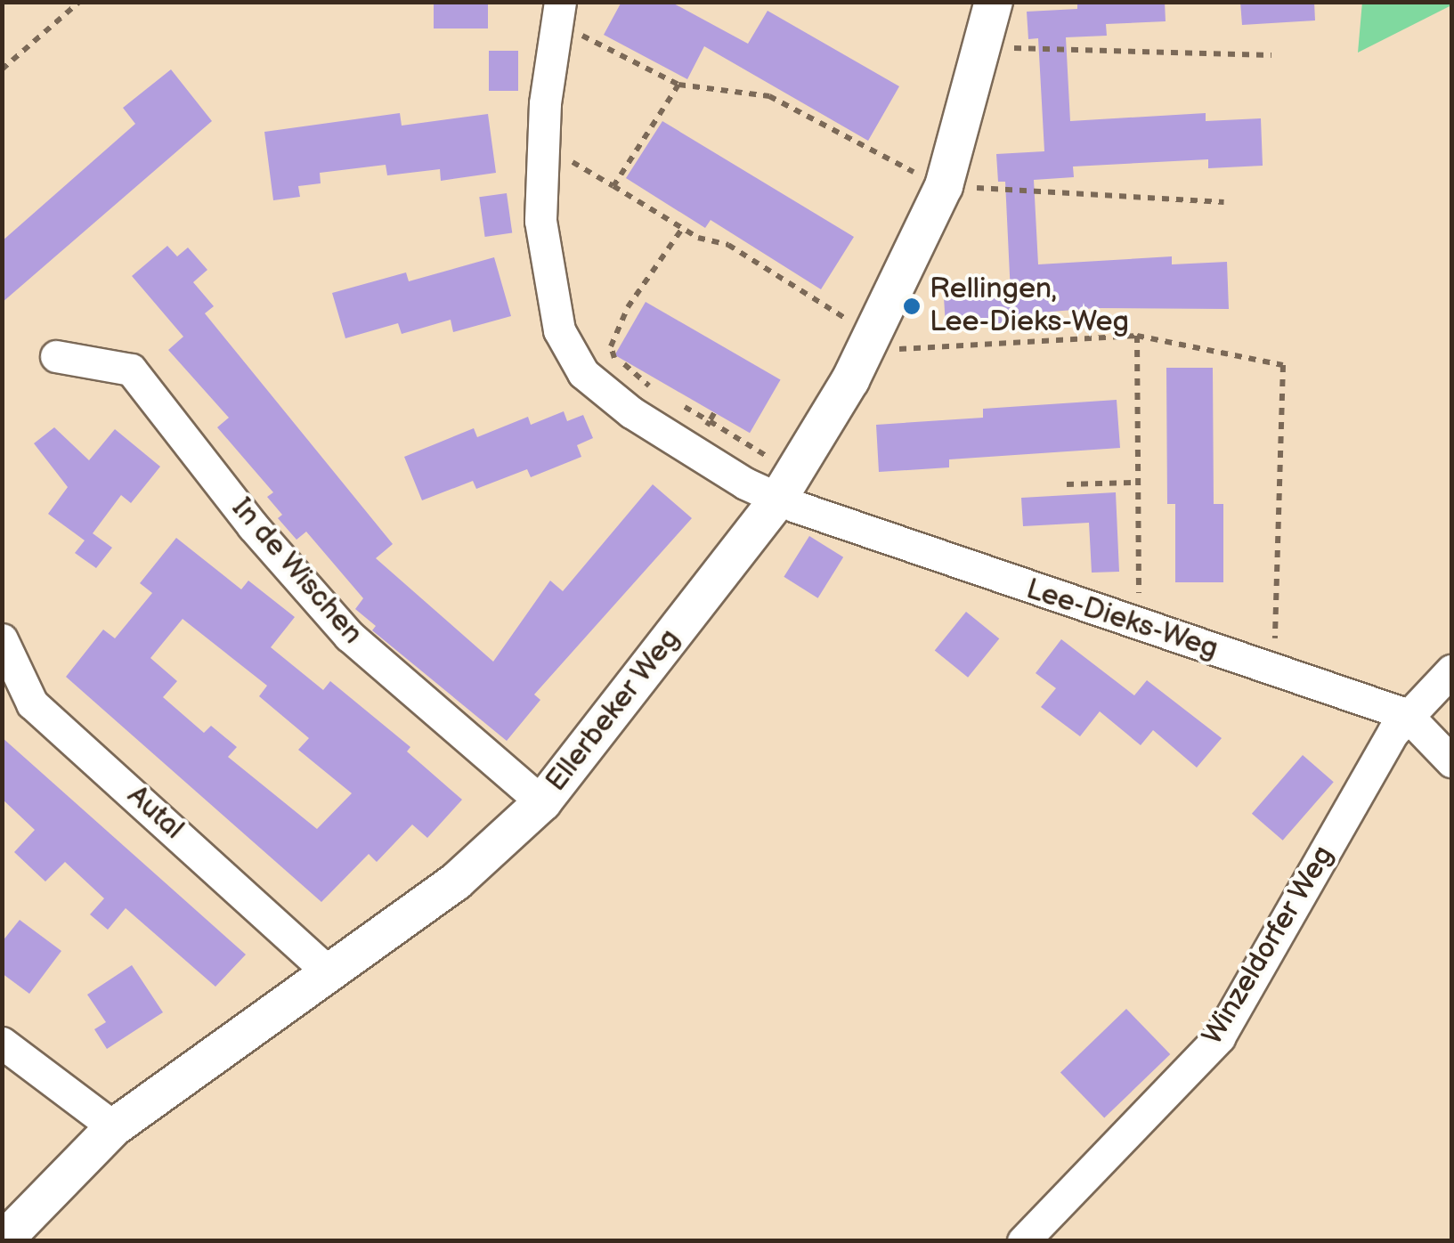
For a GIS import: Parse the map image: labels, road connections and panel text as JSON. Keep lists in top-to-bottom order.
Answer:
{
  "streets": {
    "street": [
      "In de Wischen",
      "Lee-Dieks-Weg",
      "Ellerbeker Weg",
      "Autal",
      "Winzeldorfer Weg"
    ]
  },
  "crossings": [
    ["In de Wischen", "Ellerbeker Weg"],
    ["Lee-Dieks-Weg", "Ellerbeker Weg"],
    ["Lee-Dieks-Weg", "Winzeldorfer Weg"],
    ["Ellerbeker Weg", "Autal"]
  ],
  "places": ["Rellingen, Lee-Dieks-Weg"]
}
